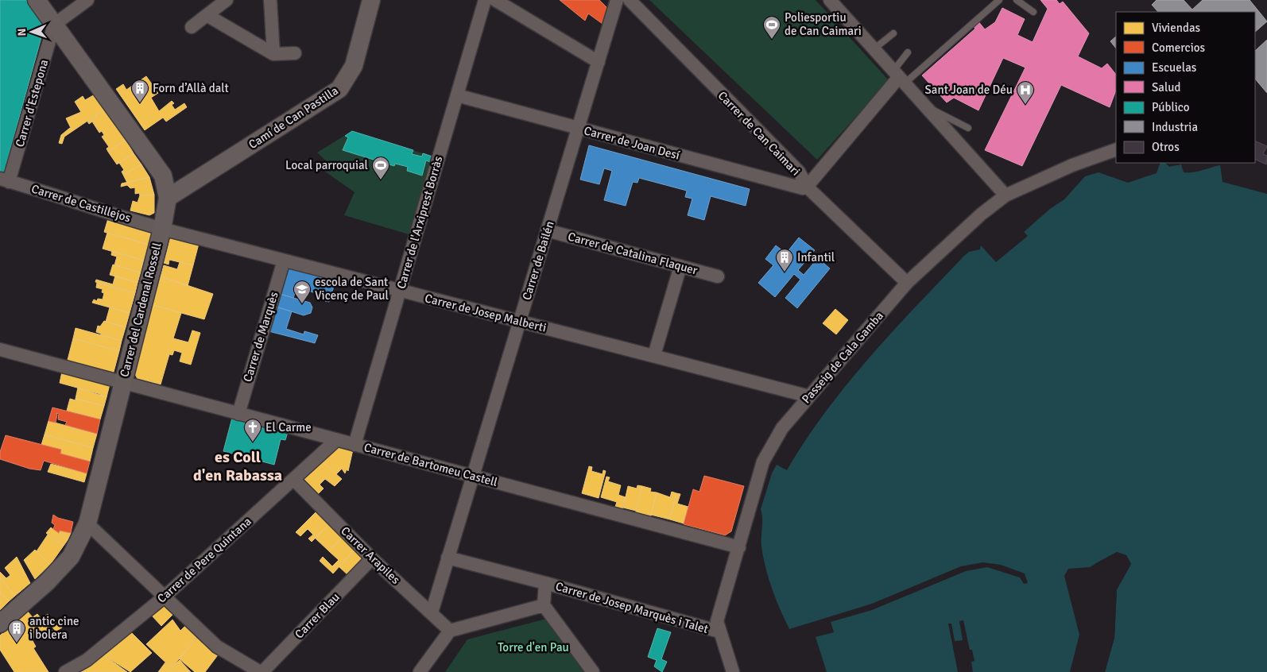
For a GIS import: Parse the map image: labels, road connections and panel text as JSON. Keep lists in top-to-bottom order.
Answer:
{
  "streets": {
    "street": [
      "Carrer d'Estepona",
      "Camí de Can Pastilla",
      "Carrer de Can Caimari",
      "Carrer de Joan Desí",
      "Carrer de Castillejos",
      "Carrer de l'Arxiprest Borràs",
      "Carrer de Catalina Flaquer",
      "Carrer de Bailén",
      "Carrer del Cardenal Rossell",
      "Carrer de Josep Malberti",
      "Carrer de Marquès",
      "Passeig de Cala Gamba",
      "Carrer de Bartomeu Castell",
      "Carrer Arapiles",
      "Carrer de Pere Quintana",
      "Carrer de Josep Marquès i Talet",
      "Carrer Blau"
    ]
  },
  "crossings": [
    ["Carrer d'Estepona", "Carrer de Castillejos"],
    ["Carrer d'Estepona", "Carrer del Cardenal Rossell"],
    ["Camí de Can Pastilla", "Carrer del Cardenal Rossell"],
    ["Carrer de Can Caimari", "Carrer de Joan Desí"],
    ["Carrer de Can Caimari", "Passeig de Cala Gamba"],
    ["Carrer de Joan Desí", "Carrer de l'Arxiprest Borràs"],
    ["Carrer de Joan Desí", "Carrer de Bailén"],
    ["Carrer de Castillejos", "Carrer del Cardenal Rossell"],
    ["Carrer de Castillejos", "Carrer de Josep Malberti"],
    ["Carrer de l'Arxiprest Borràs", "Carrer de Josep Malberti"],
    ["Carrer de l'Arxiprest Borràs", "Carrer de Bartomeu Castell"],
    ["Carrer de Catalina Flaquer", "Carrer de Bailén"],
    ["Carrer de Bailén", "Carrer de Josep Malberti"],
    ["Carrer de Bailén", "Carrer de Bartomeu Castell"],
    ["Carrer de Bailén", "Carrer Arapiles"],
    ["Carrer de Bailén", "Carrer de Josep Marquès i Talet"],
    ["Carrer del Cardenal Rossell", "Carrer de Josep Malberti"],
    ["Carrer del Cardenal Rossell", "Carrer de Bartomeu Castell"],
    ["Carrer de Josep Malberti", "Carrer de Marquès"],
    ["Carrer de Josep Malberti", "Passeig de Cala Gamba"],
    ["Carrer de Marquès", "Carrer de Bartomeu Castell"],
    ["Passeig de Cala Gamba", "Carrer de Bartomeu Castell"],
    ["Passeig de Cala Gamba", "Carrer de Josep Marquès i Talet"],
    ["Carrer de Bartomeu Castell", "Carrer de Pere Quintana"],
    ["Carrer Arapiles", "Carrer de Pere Quintana"],
    ["Carrer Arapiles", "Carrer Blau"]
  ],
  "districts": ["es Coll d'en Rabassa"],
  "parks": ["Torre d'en Pau"],
  "places": {
    "sports": ["Poliesportiu de Can Caimari", "Local parroquial"],
    "building": ["Forn d’Allà dalt", "Infantil", "antic cine i bolera"],
    "hospital": ["Sant Joan de Déu"],
    "school or university": ["escola de Sant Vicenç de Paul"],
    "church": ["El Carme"]
  },
  "legend": [
    "Viviendas",
    "Comercios",
    "Escuelas",
    "Salud",
    "Público",
    "Industria",
    "Otros"
  ],
  "north": "left"
}
